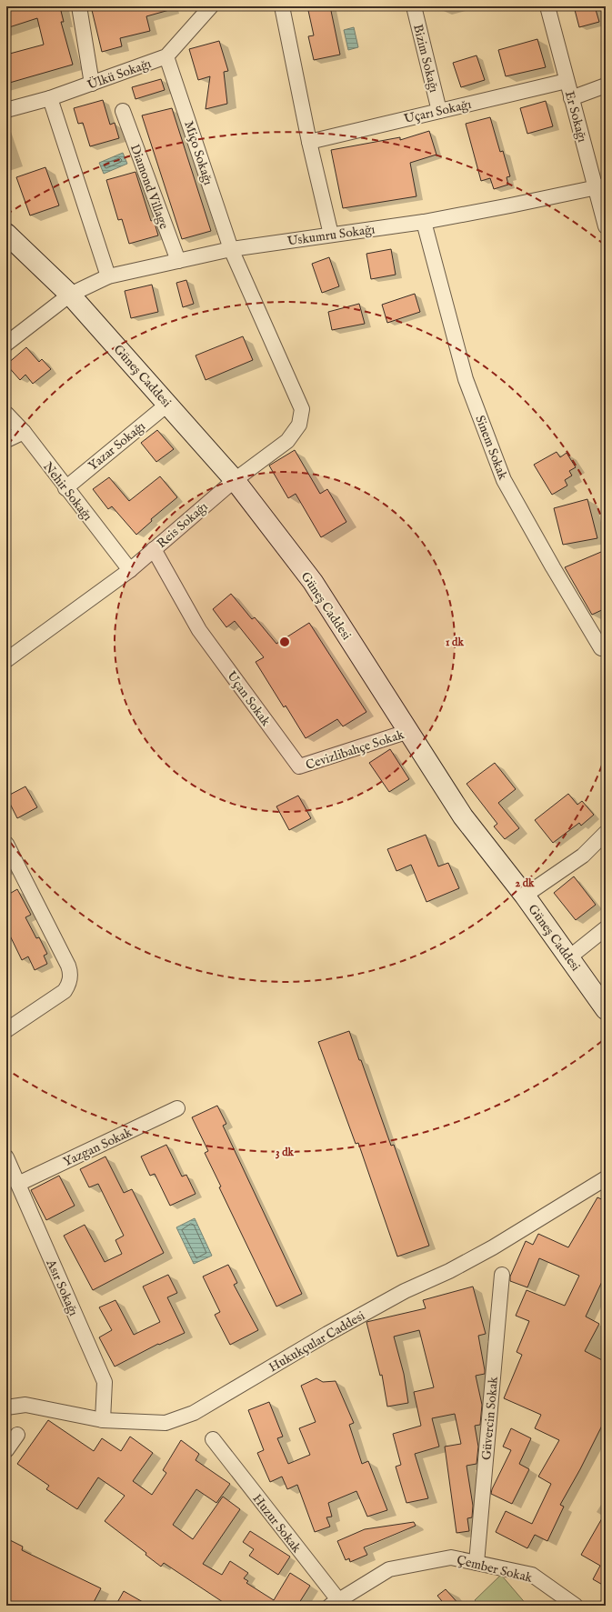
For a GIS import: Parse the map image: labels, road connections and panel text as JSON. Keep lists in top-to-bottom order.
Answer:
{
  "streets": {
    "main road": ["Güneş Caddesi"],
    "street": [
      "Bizim Sokağı",
      "Ülkü Sokağı",
      "Uçarı Sokağı",
      "Er Sokağı",
      "Miço Sokağı",
      "Diamond Village",
      "Uskumru Sokağı",
      "Yazar Sokağı",
      "Sinem Sokak",
      "Nehir Sokağı",
      "Reis Sokağı",
      "Uçan Sokak",
      "Cevizlibahçe Sokak",
      "Yazgan Sokak",
      "Asır Sokağı",
      "Hukukçular Caddesi",
      "Güvercin Sokak",
      "Huzur Sokak",
      "Çember Sokak"
    ]
  },
  "crossings": [
    ["Bizim Sokağı", "Uçarı Sokağı"],
    ["Ülkü Sokağı", "Miço Sokağı"],
    ["Uçarı Sokağı", "Er Sokağı"],
    ["Er Sokağı", "Uskumru Sokağı"],
    ["Miço Sokağı", "Uskumru Sokağı"],
    ["Miço Sokağı", "Güneş Caddesi"],
    ["Miço Sokağı", "Reis Sokağı"],
    ["Diamond Village", "Uskumru Sokağı"],
    ["Uskumru Sokağı", "Güneş Caddesi"],
    ["Uskumru Sokağı", "Sinem Sokak"],
    ["Güneş Caddesi", "Yazar Sokağı"],
    ["Güneş Caddesi", "Reis Sokağı"],
    ["Güneş Caddesi", "Cevizlibahçe Sokak"],
    ["Yazar Sokağı", "Nehir Sokağı"],
    ["Nehir Sokağı", "Reis Sokağı"],
    ["Reis Sokağı", "Uçan Sokak"],
    ["Uçan Sokak", "Cevizlibahçe Sokak"],
    ["Yazgan Sokak", "Asır Sokağı"],
    ["Asır Sokağı", "Hukukçular Caddesi"],
    ["Güvercin Sokak", "Çember Sokak"],
    ["Huzur Sokak", "Çember Sokak"]
  ],
  "rings": ["1 dk", "2 dk", "3 dk"]
}
